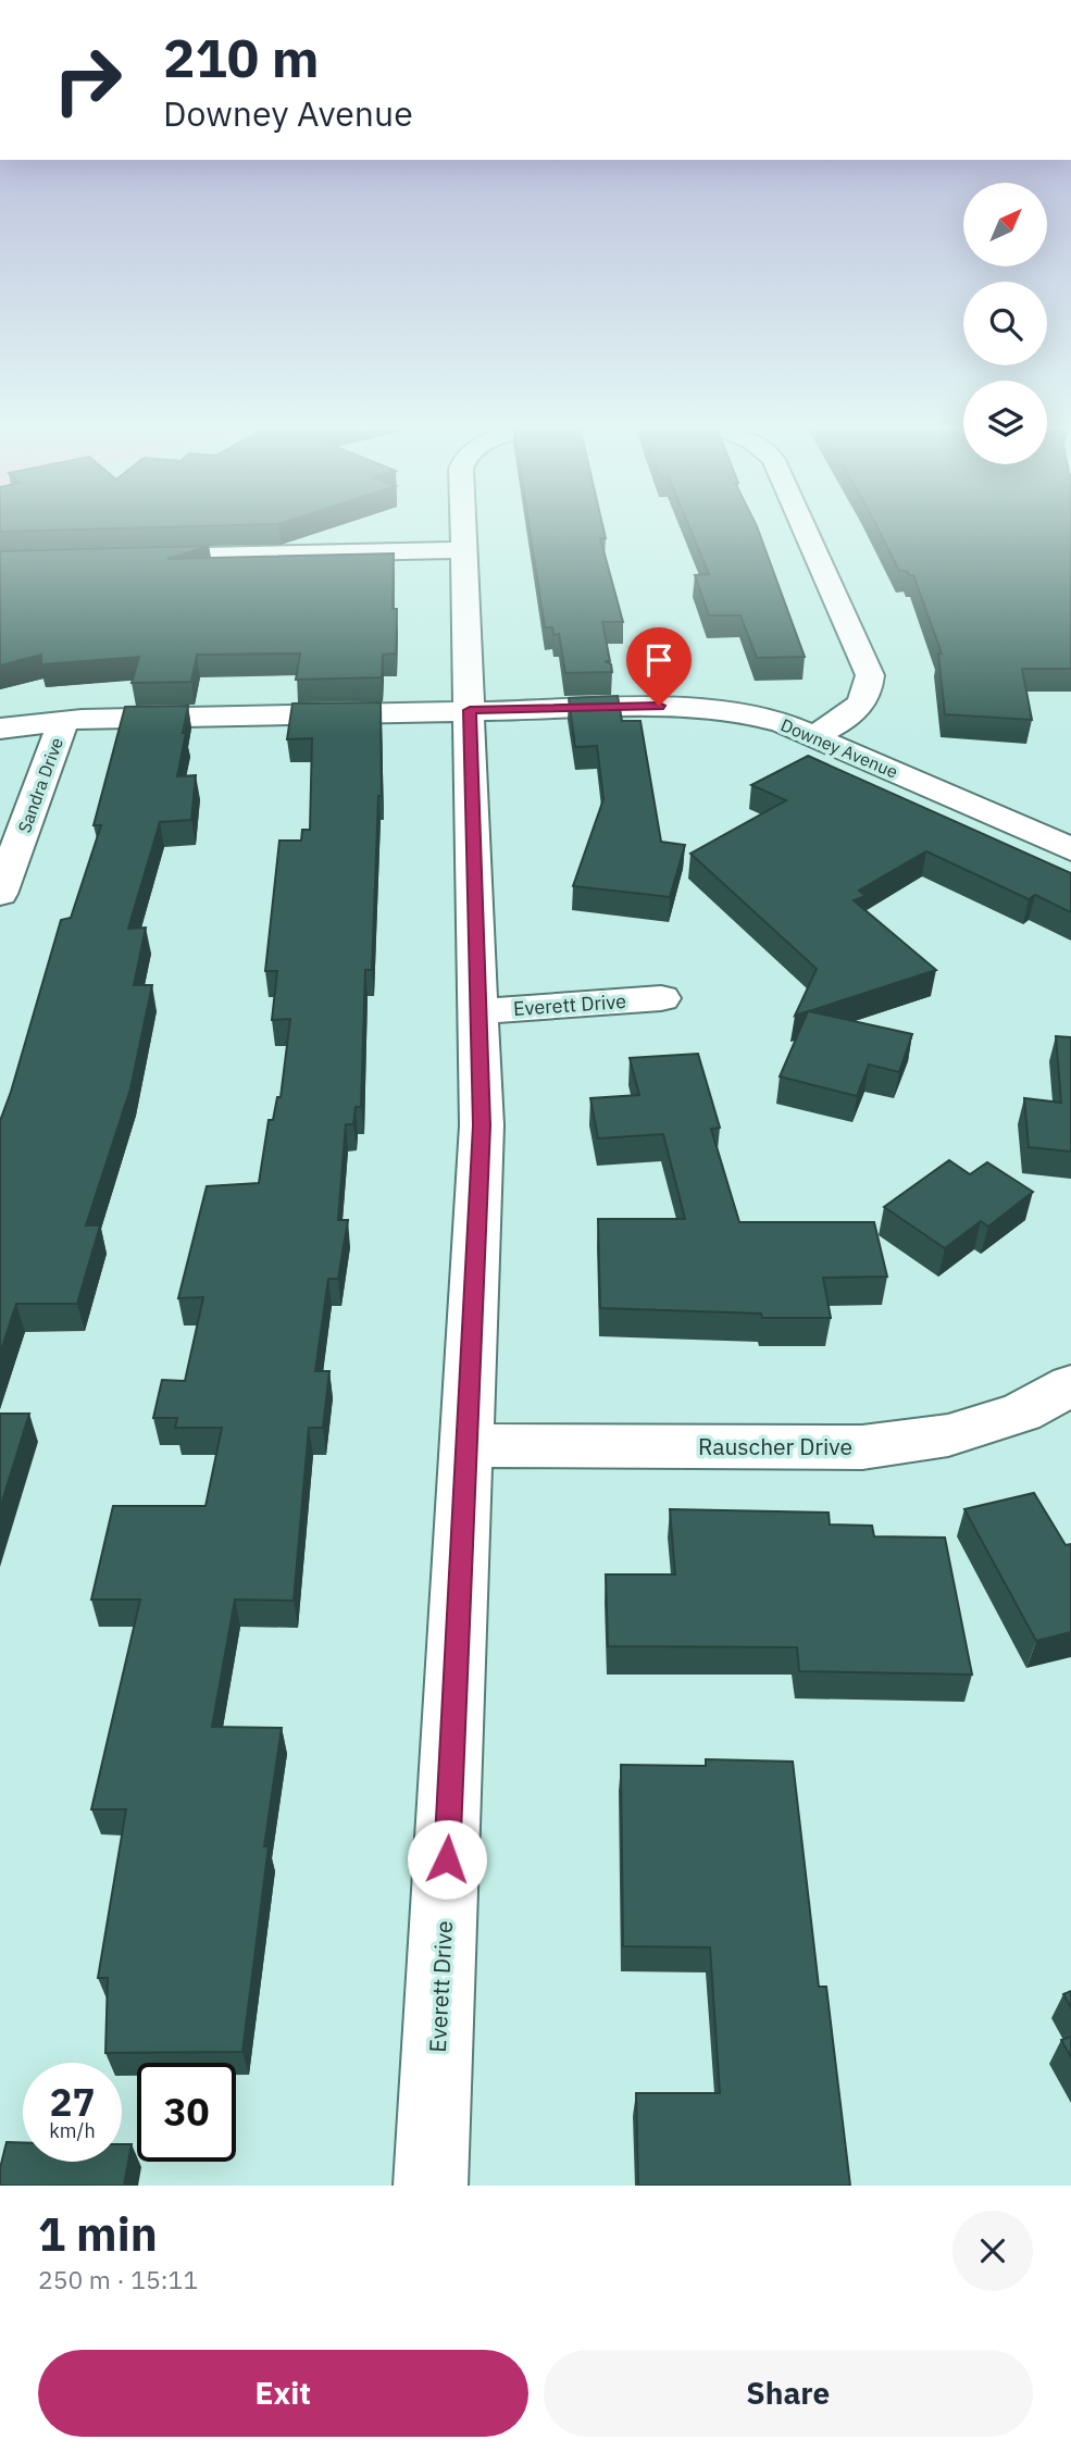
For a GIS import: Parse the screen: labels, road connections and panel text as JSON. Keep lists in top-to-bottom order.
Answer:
{
  "streets": {
    "street": [
      "Downey Avenue",
      "Sandra Drive",
      "Everett Drive",
      "Rauscher Drive"
    ]
  },
  "crossings": [
    ["Downey Avenue", "Sandra Drive"],
    ["Downey Avenue", "Everett Drive"],
    ["Everett Drive", "Rauscher Drive"]
  ],
  "north": "top right",
  "page": {
    "turn": ["210 m", "Downey Avenue"],
    "speed": "27 km/h",
    "limit": "30",
    "heading": ["1 min", "250 m · 15:11"],
    "buttons": ["Exit", "Share"]
  }
}
